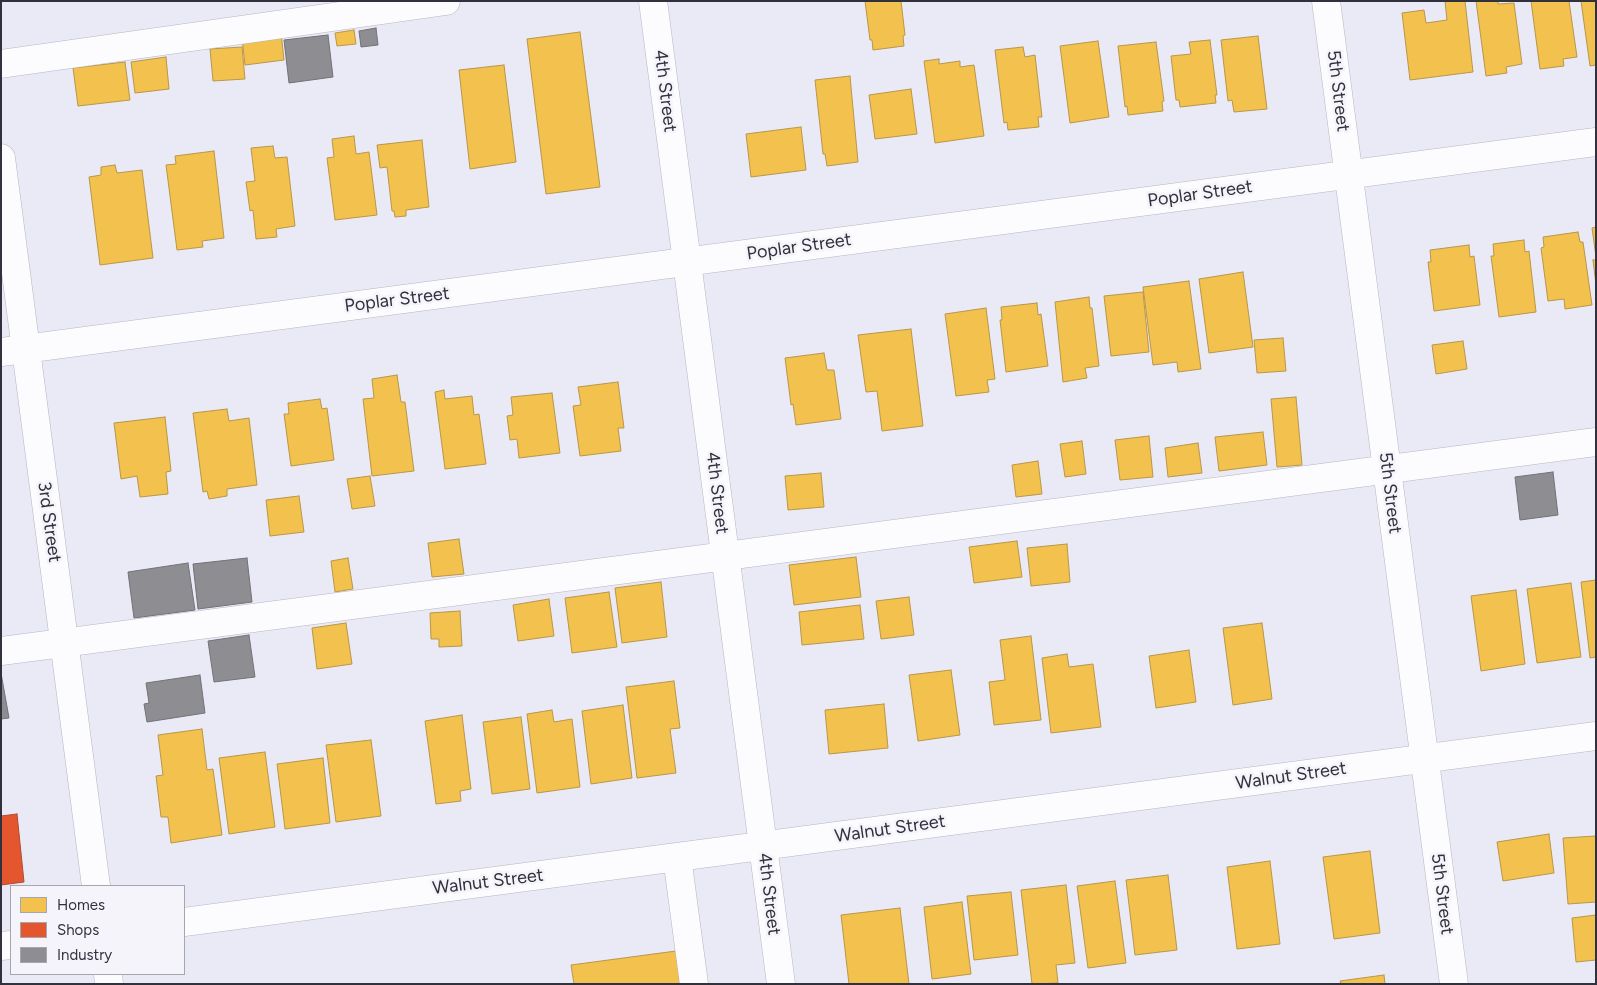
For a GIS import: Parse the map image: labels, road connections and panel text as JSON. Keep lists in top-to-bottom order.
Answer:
{
  "streets": {
    "street": [
      "4th Street",
      "5th Street",
      "Poplar Street",
      "3rd Street",
      "Walnut Street"
    ]
  },
  "crossings": [
    ["4th Street", "Poplar Street"],
    ["4th Street", "Walnut Street"],
    ["5th Street", "Poplar Street"],
    ["5th Street", "Walnut Street"],
    ["Poplar Street", "3rd Street"]
  ],
  "legend": ["Homes", "Shops", "Industry"]
}
